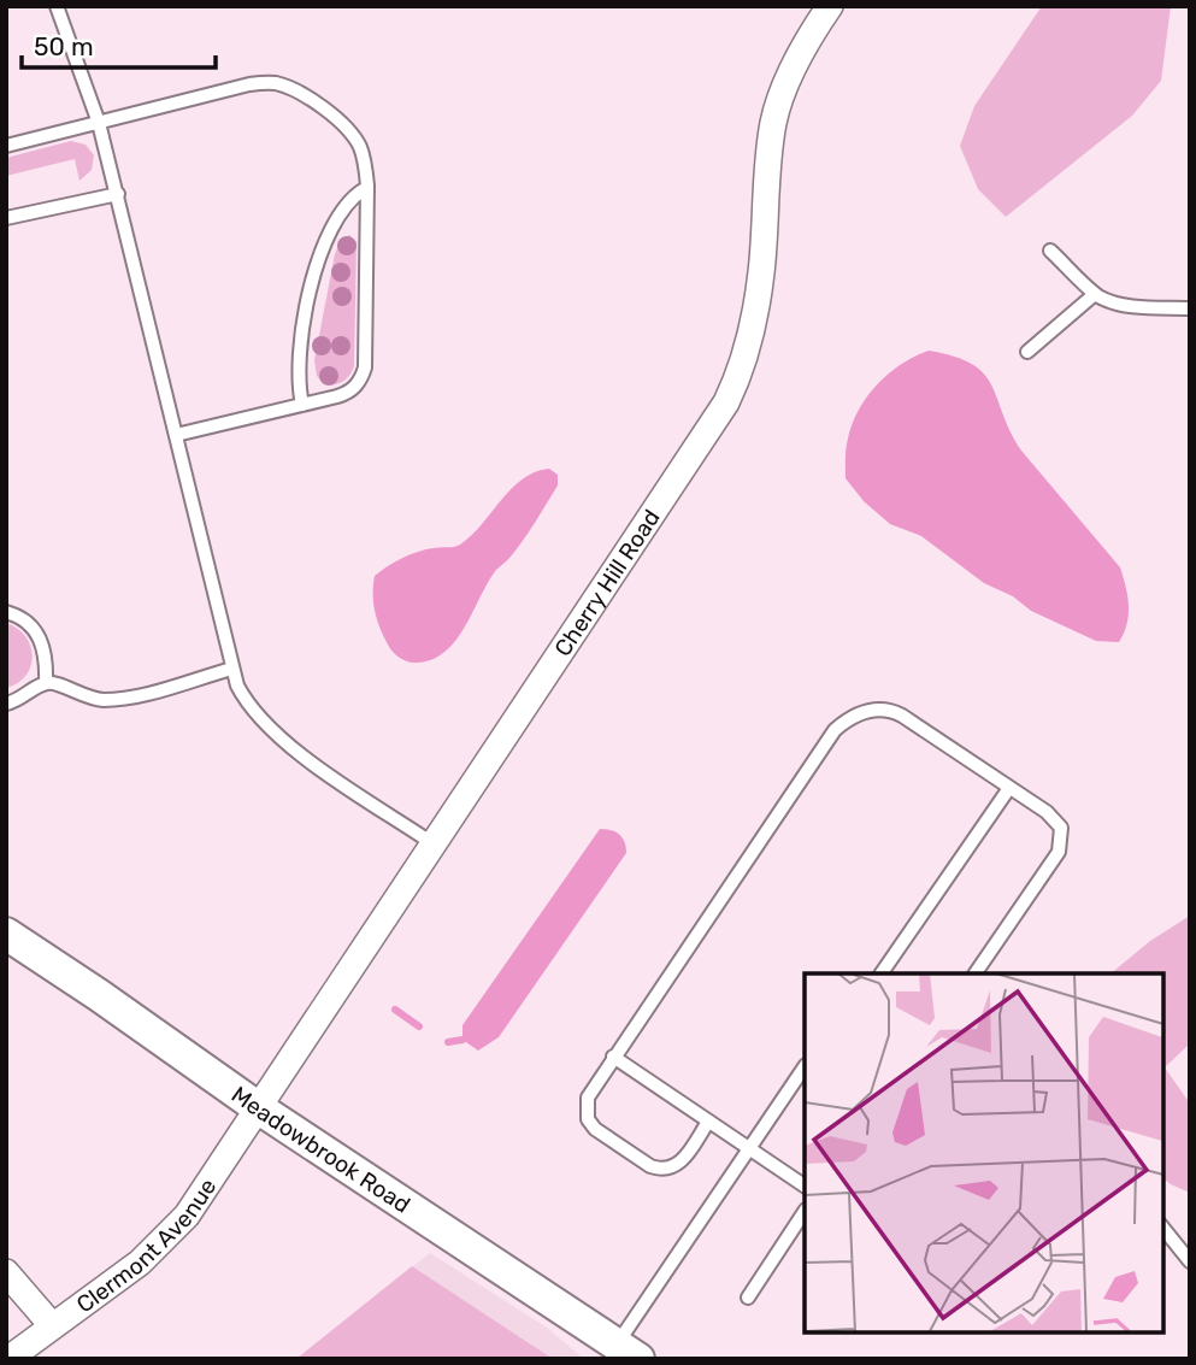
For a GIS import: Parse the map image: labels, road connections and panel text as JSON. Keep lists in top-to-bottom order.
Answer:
{
  "streets": {
    "street": ["Cherry Hill Road", "Meadowbrook Road", "Clermont Avenue"]
  },
  "crossings": [
    ["Cherry Hill Road", "Meadowbrook Road"],
    ["Cherry Hill Road", "Clermont Avenue"],
    ["Meadowbrook Road", "Clermont Avenue"]
  ],
  "scale_bar": "50 m"
}
